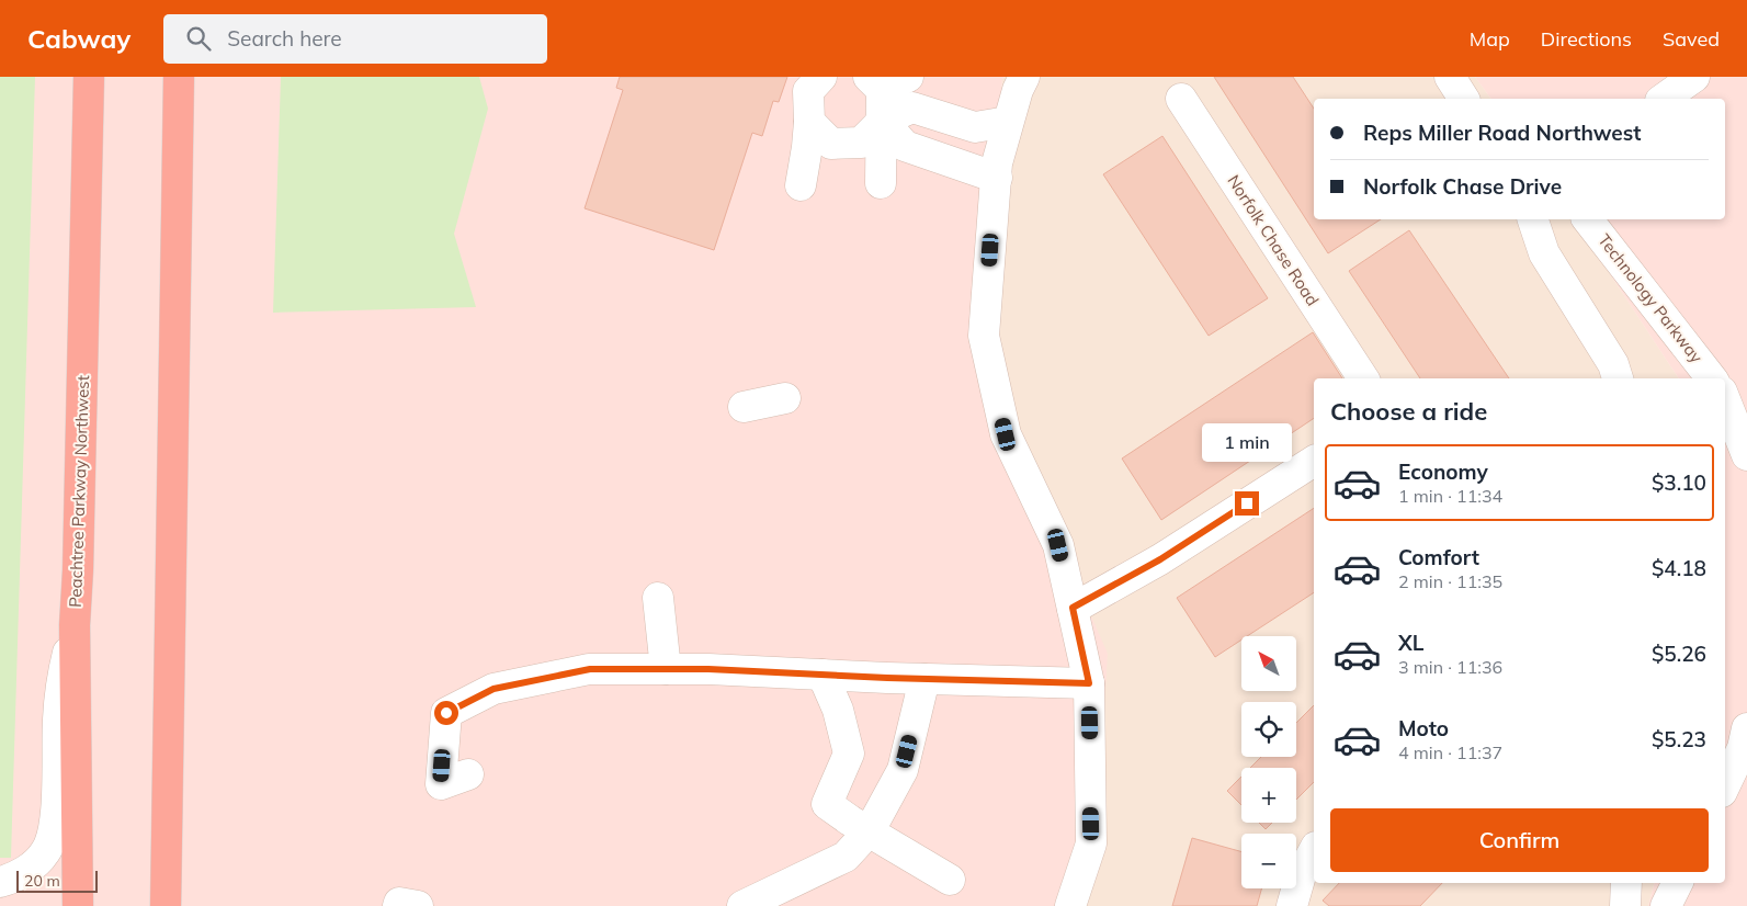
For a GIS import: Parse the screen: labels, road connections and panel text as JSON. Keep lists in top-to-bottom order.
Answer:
{
  "streets": {
    "highway": ["Peachtree Parkway Northwest"],
    "street": ["Norfolk Chase Road", "Technology Parkway"]
  },
  "scale_bar": "20 m",
  "north": "top left",
  "page": {
    "header": "Cabway",
    "search": "Search here",
    "nav": ["Map", "Directions", "Saved"],
    "banner": ["Reps Miller Road Northwest", "Norfolk Chase Drive"],
    "heading": "Choose a ride",
    "bubble": "1 min",
    "list": [
      {
        "name": "Economy",
        "note": "1 min · 11:34",
        "value": "$3.10"
      },
      {
        "name": "Comfort",
        "note": "2 min · 11:35",
        "value": "$4.18"
      },
      {
        "name": "XL",
        "note": "3 min · 11:36",
        "value": "$5.26"
      },
      {
        "name": "Moto",
        "note": "4 min · 11:37",
        "value": "$5.23"
      }
    ],
    "map_buttons": ["+", "−"],
    "buttons": "Confirm",
    "scale": "20 m"
  }
}
